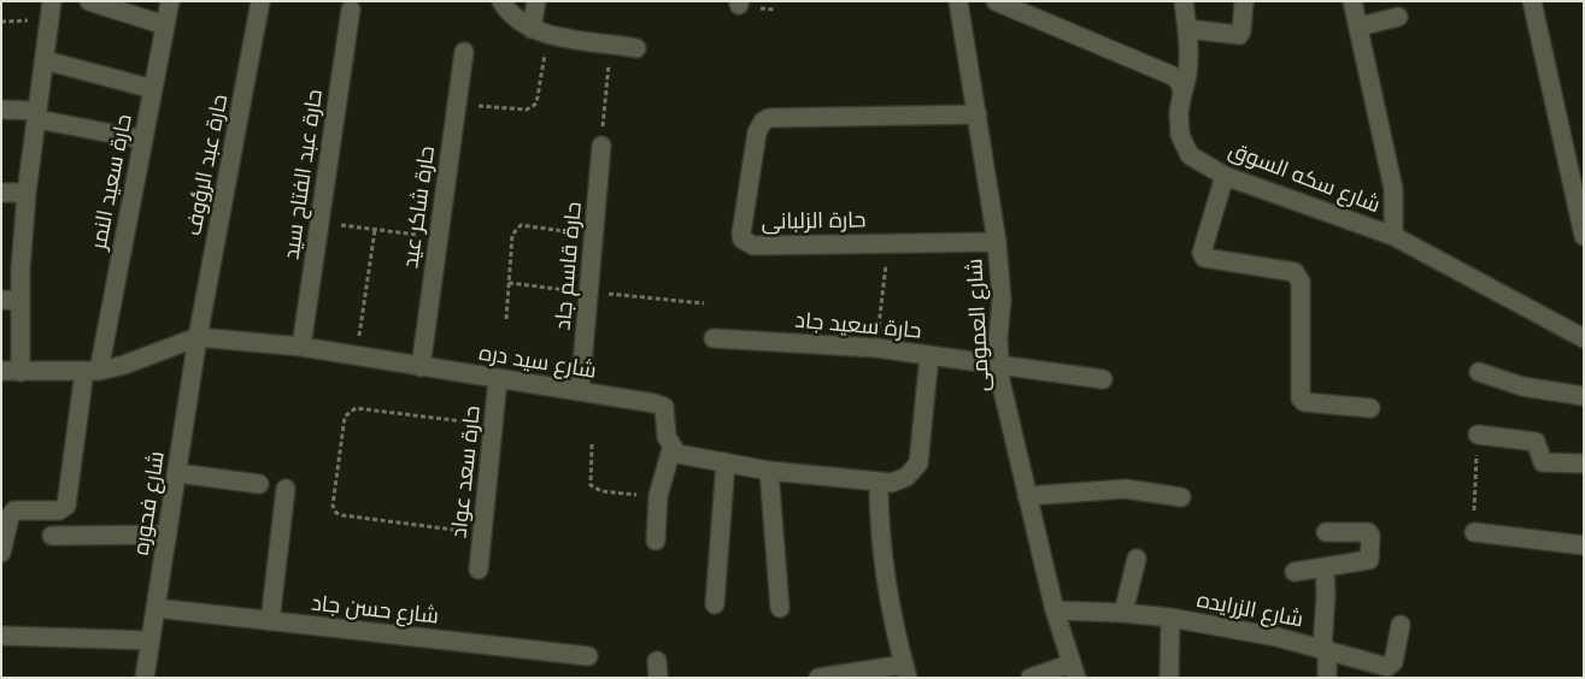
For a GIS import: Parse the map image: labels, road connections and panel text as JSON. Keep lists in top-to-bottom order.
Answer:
{
  "streets": {
    "street": [
      "حارة عبد الرؤوف",
      "حارة عبد الفتاح سيد",
      "شارع سكه السوق",
      "حارة سعيد النمر",
      "حارة شاكر عيد",
      "حارة الزلبانى",
      "حارة قاسم جاد",
      "شارع العمومى",
      "حارة سعيد جاد",
      "شارع سيد دره",
      "حارة سعد عواد",
      "شارع فحوره",
      "شارع حسن جاد",
      "شارع الزرايده"
    ]
  },
  "crossings": [
    ["حارة عبد الرؤوف", "شارع سيد دره"],
    ["حارة عبد الرؤوف", "شارع فحوره"],
    ["حارة عبد الفتاح سيد", "شارع سيد دره"],
    ["حارة سعيد النمر", "شارع سيد دره"],
    ["حارة شاكر عيد", "شارع سيد دره"],
    ["حارة الزلبانى", "شارع العمومى"],
    ["حارة قاسم جاد", "شارع سيد دره"],
    ["شارع العمومى", "حارة سعيد جاد"],
    ["شارع العمومى", "شارع الزرايده"],
    ["شارع سيد دره", "حارة سعد عواد"],
    ["شارع سيد دره", "شارع فحوره"],
    ["شارع فحوره", "شارع حسن جاد"]
  ]
}
